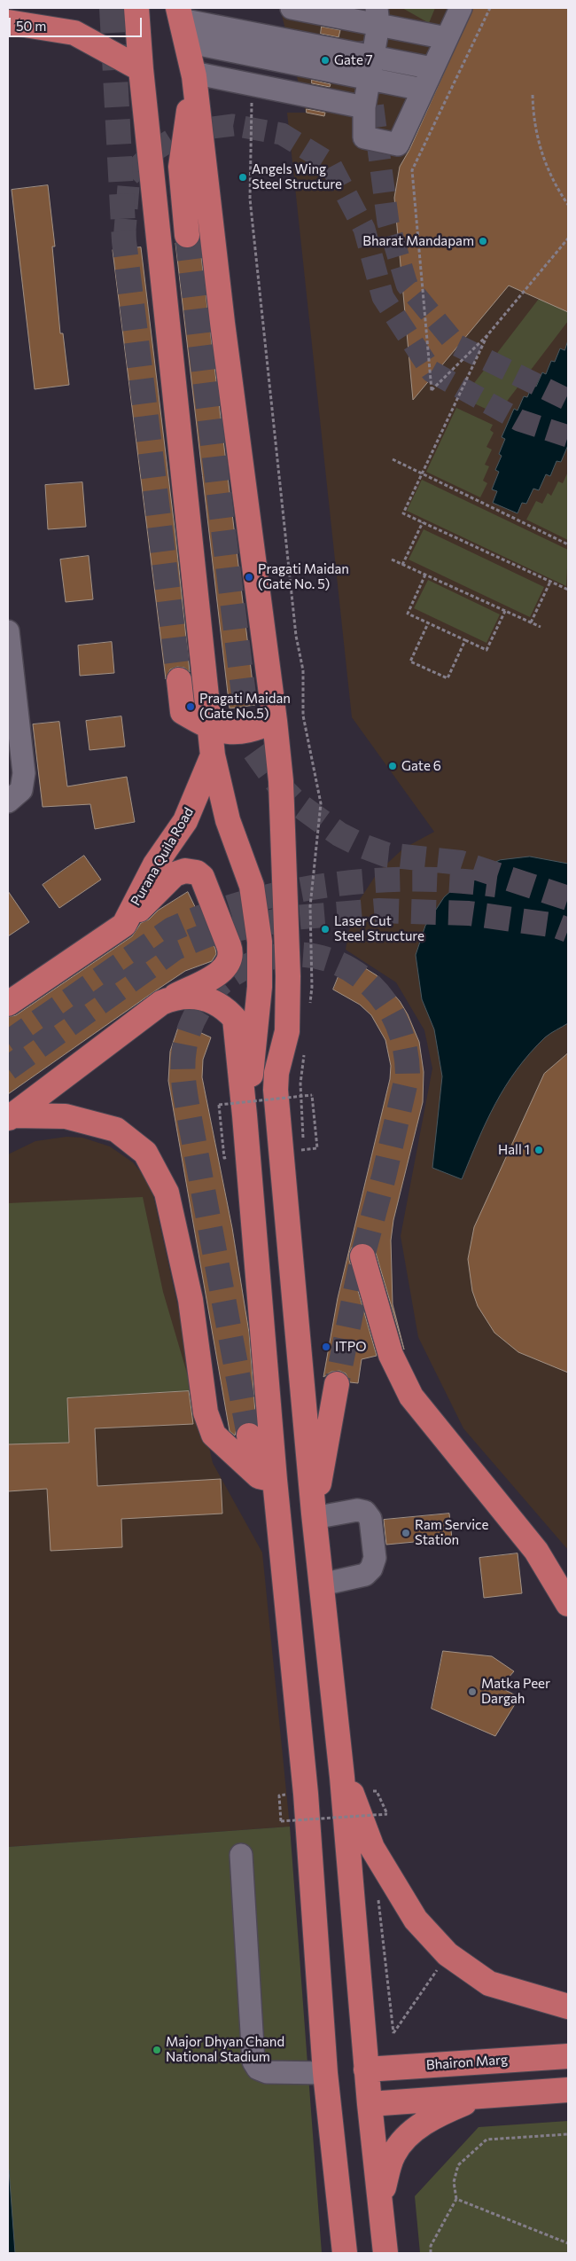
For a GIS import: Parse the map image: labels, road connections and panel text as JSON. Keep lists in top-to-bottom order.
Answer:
{
  "streets": {
    "main road": ["Purana Quila Road", "Bhairon Marg"]
  },
  "places": [
    "Gate 7",
    "Angels Wing Steel Structure",
    "Bharat Mandapam",
    "Pragati Maidan (Gate No. 5)",
    "Pragati Maidan (Gate No.5)",
    "Gate 6",
    "Laser Cut Steel Structure",
    "Hall 1",
    "ITPO",
    "Ram Service Station",
    "Matka Peer Dargah",
    "Major Dhyan Chand National Stadium"
  ],
  "scale_bar": "50 m"
}
